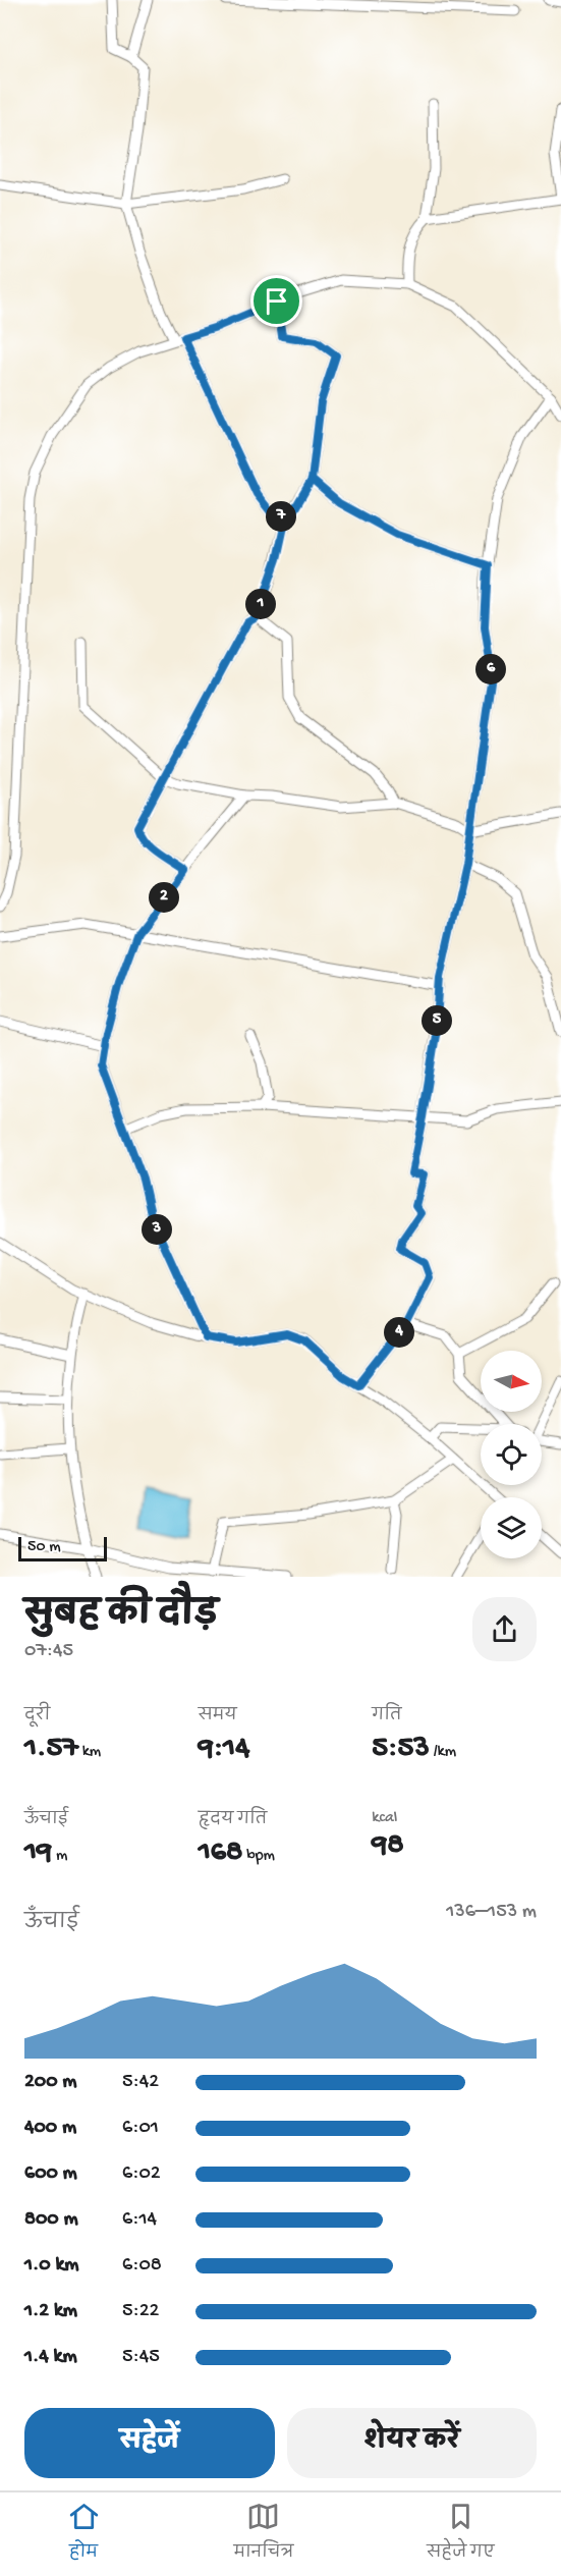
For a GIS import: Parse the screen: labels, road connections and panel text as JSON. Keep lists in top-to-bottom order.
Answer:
{
  "scale_bar": "50 m",
  "north": "right",
  "page": {
    "pins": [
      "7",
      "1",
      "6",
      "2",
      "5",
      "3",
      "4"
    ],
    "scale": "50 m",
    "heading": ["सुबह की दौड़", "07:45"],
    "stats": [
      ["दूरी", "1.57 km"],
      ["समय", "9:14"],
      ["गति", "5:53 /km"],
      ["ऊँचाई", "19 m"],
      ["हृदय गति", "168 bpm"],
      ["kcal", "98"]
    ],
    "chart": ["ऊँचाई", "136–153 m"],
    "list": [
      {
        "name": "200 m",
        "note": "5:42"
      },
      {
        "name": "400 m",
        "note": "6:01"
      },
      {
        "name": "600 m",
        "note": "6:02"
      },
      {
        "name": "800 m",
        "note": "6:14"
      },
      {
        "name": "1.0 km",
        "note": "6:08"
      },
      {
        "name": "1.2 km",
        "note": "5:22"
      },
      {
        "name": "1.4 km",
        "note": "5:45"
      }
    ],
    "buttons": ["सहेजें", "शेयर करें"],
    "tabs": ["होम", "मानचित्र", "सहेजे गए"]
  }
}
